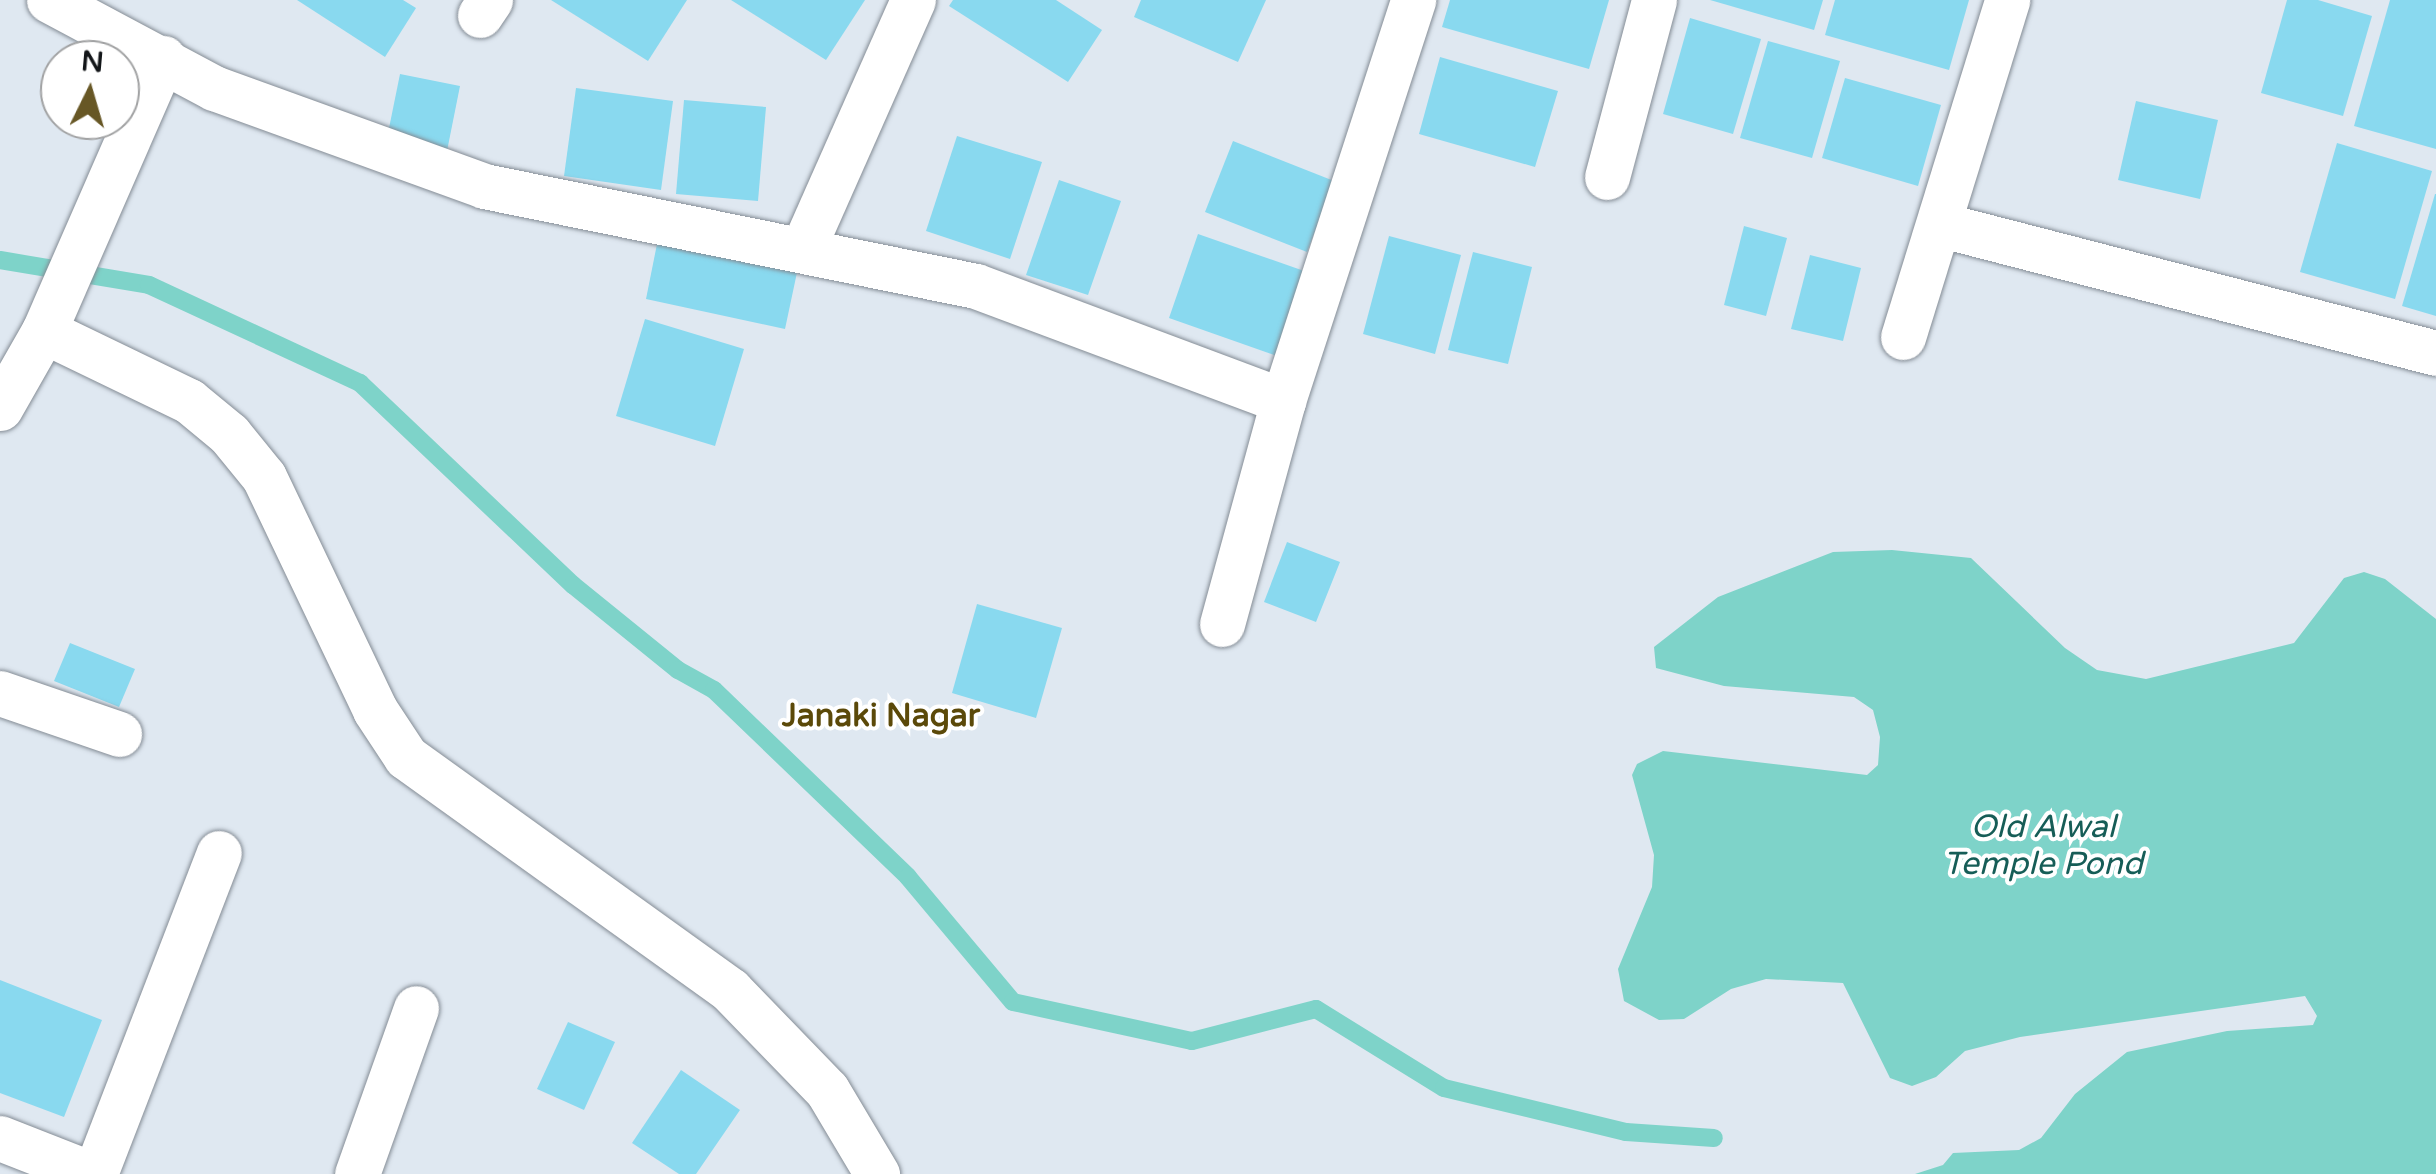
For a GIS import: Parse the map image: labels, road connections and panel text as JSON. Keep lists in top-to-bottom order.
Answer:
{
  "districts": ["Janaki Nagar"],
  "water": ["Old Alwal Temple Pond"],
  "north": "top"
}
